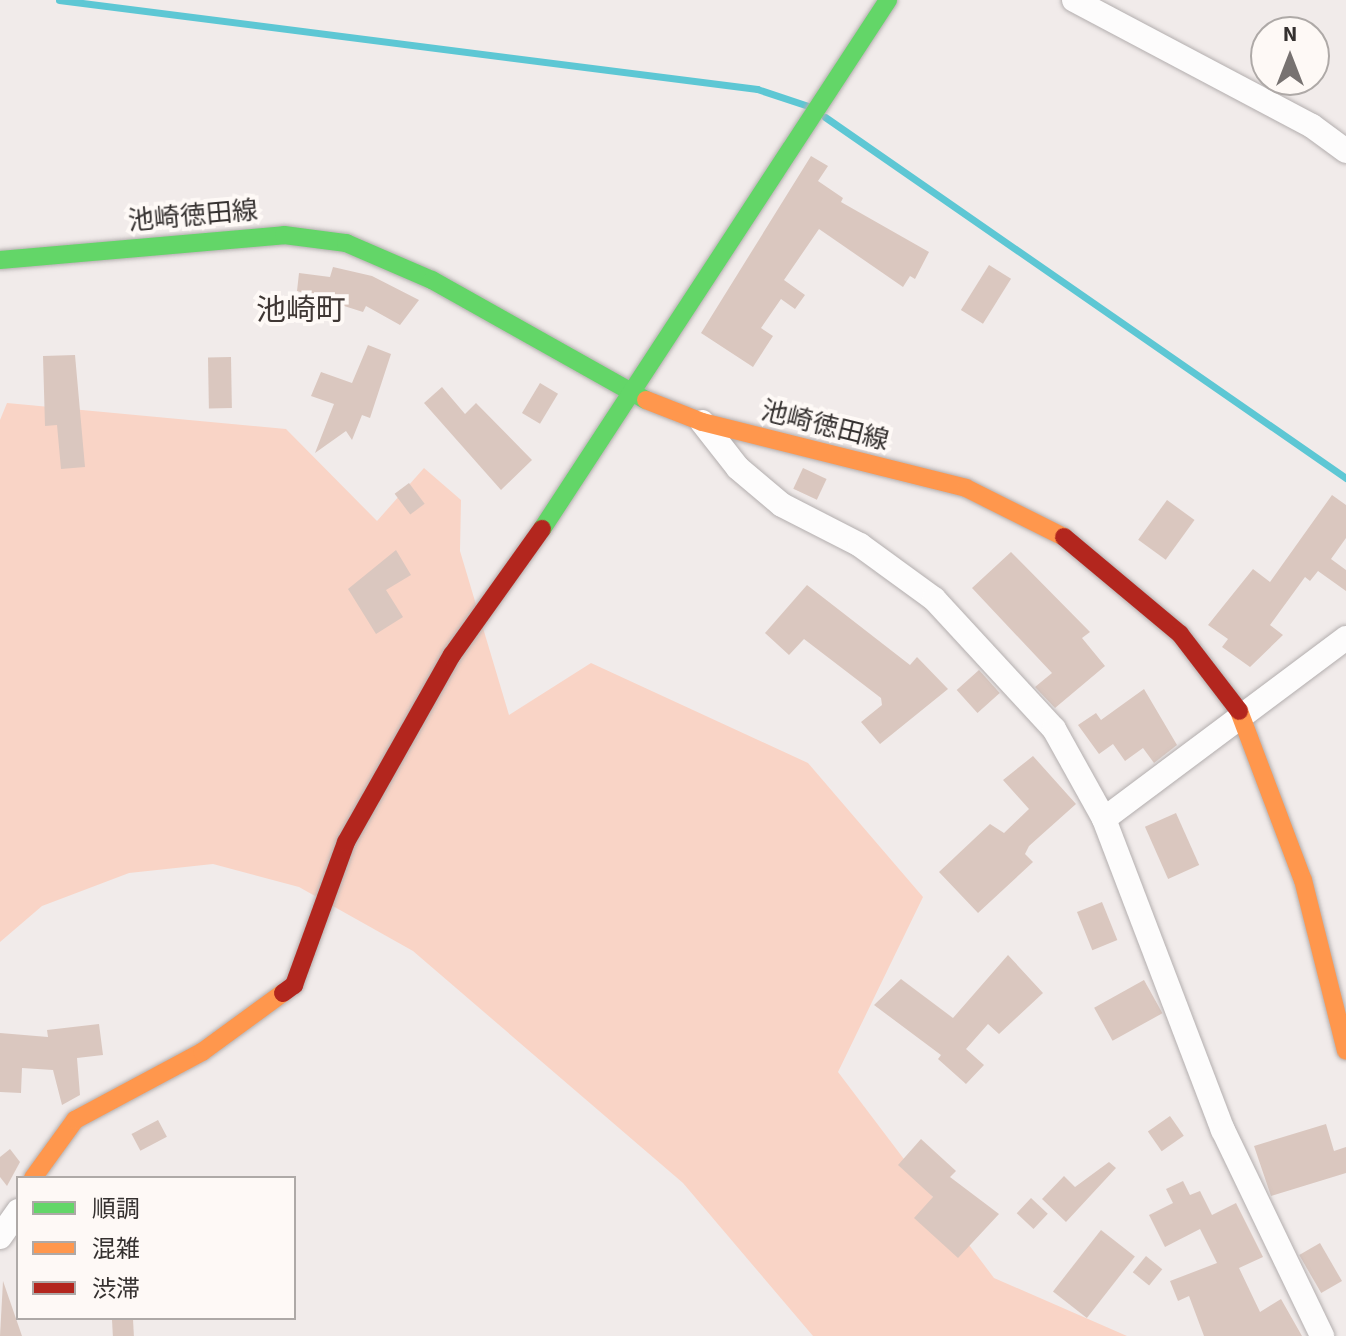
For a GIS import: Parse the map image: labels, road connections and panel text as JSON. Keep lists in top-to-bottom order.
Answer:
{
  "streets": {
    "main road": ["池崎徳田線"]
  },
  "districts": ["池崎町"],
  "legend": ["順調", "混雑", "渋滞"],
  "north": "top"
}
